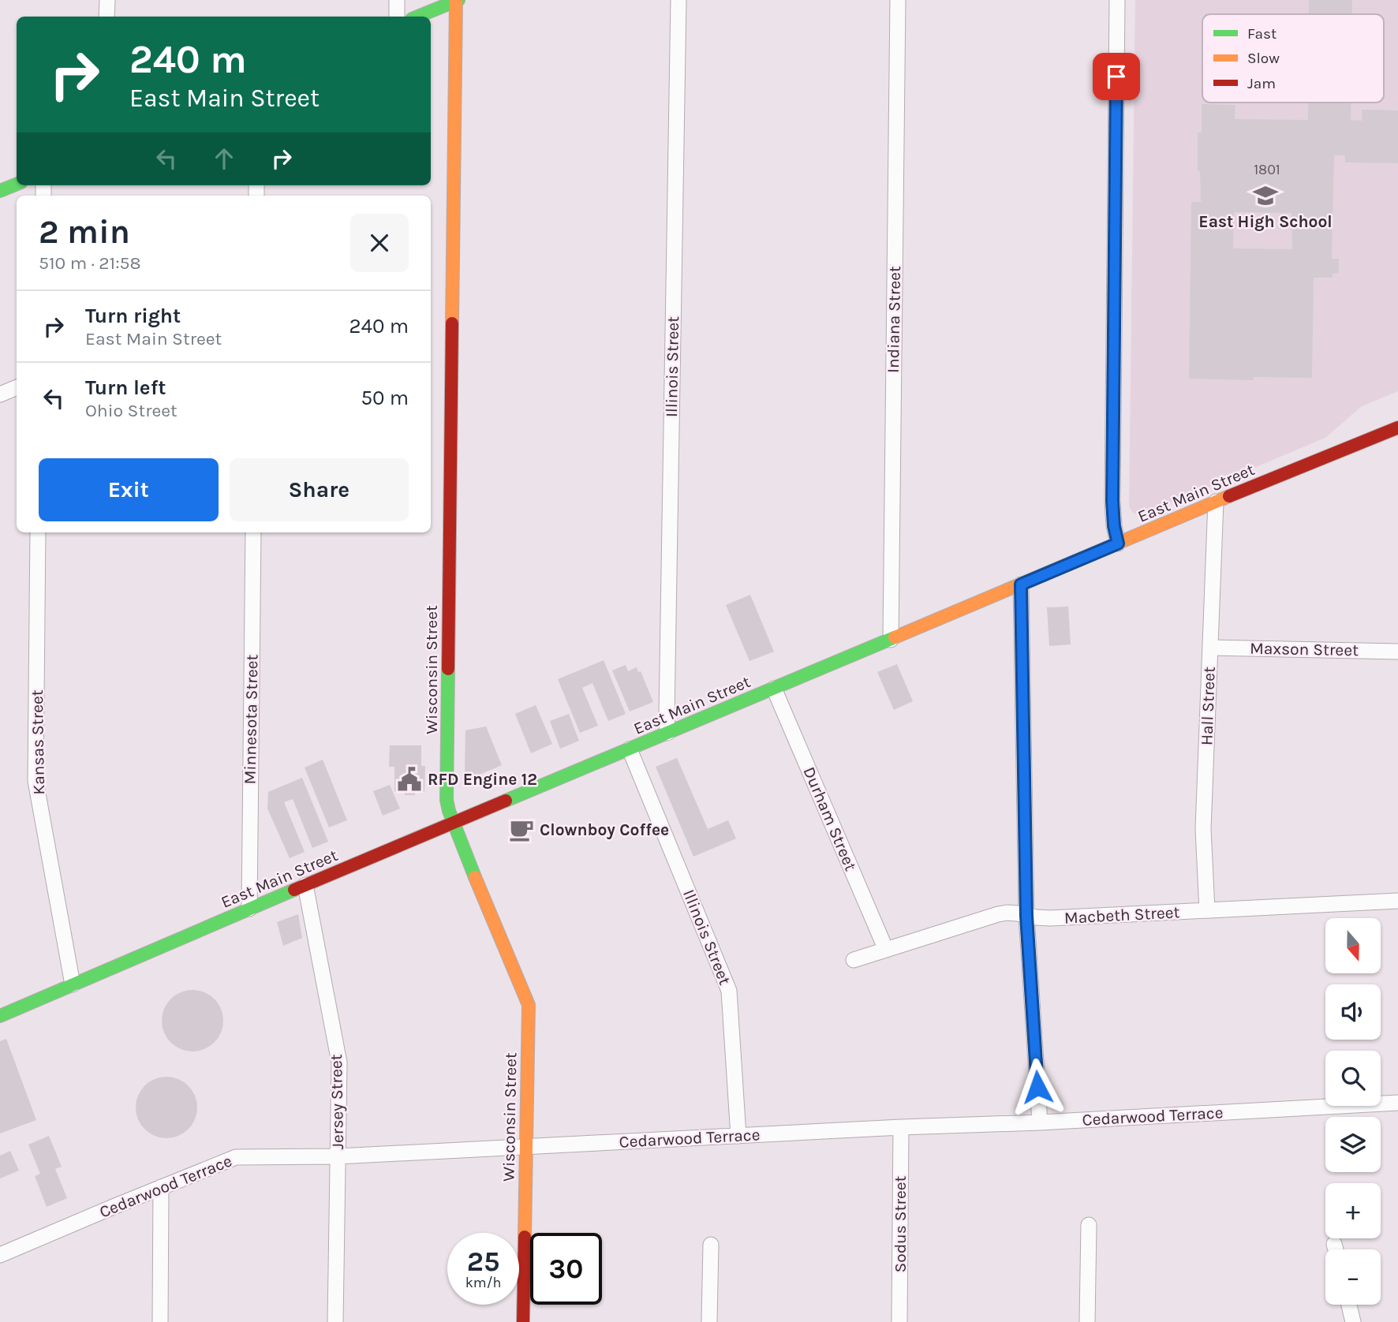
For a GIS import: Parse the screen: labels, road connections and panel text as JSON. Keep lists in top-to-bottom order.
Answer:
{
  "streets": {
    "main road": ["East Main Street", "Wisconsin Street"],
    "street": [
      "Indiana Street",
      "Illinois Street",
      "Maxson Street",
      "Hall Street",
      "Minnesota Street",
      "Kansas Street",
      "Durham Street",
      "Macbeth Street",
      "Jersey Street",
      "Cedarwood Terrace",
      "Sodus Street"
    ]
  },
  "crossings": [
    ["Indiana Street", "East Main Street"],
    ["Illinois Street", "East Main Street"],
    ["Illinois Street", "Cedarwood Terrace"],
    ["East Main Street", "Wisconsin Street"],
    ["East Main Street", "Hall Street"],
    ["East Main Street", "Minnesota Street"],
    ["East Main Street", "Kansas Street"],
    ["East Main Street", "Durham Street"],
    ["East Main Street", "Jersey Street"],
    ["Maxson Street", "Hall Street"],
    ["Wisconsin Street", "Cedarwood Terrace"],
    ["Hall Street", "Macbeth Street"],
    ["Durham Street", "Macbeth Street"],
    ["Jersey Street", "Cedarwood Terrace"],
    ["Cedarwood Terrace", "Sodus Street"]
  ],
  "places": {
    "school or university": ["East High School"],
    "public building": ["RFD Engine 12"],
    "cafe": ["Clownboy Coffee"]
  },
  "house_numbers": ["1801"],
  "legend": ["Fast", "Slow", "Jam"],
  "north": "bottom",
  "page": {
    "turn": ["240 m", "East Main Street"],
    "heading": ["2 min", "510 m · 21:58"],
    "list": [
      {
        "name": "Turn right",
        "note": "East Main Street",
        "value": "240 m"
      },
      {
        "name": "Turn left",
        "note": "Ohio Street",
        "value": "50 m"
      }
    ],
    "buttons": ["Exit", "Share"],
    "map_buttons": ["+", "−"],
    "speed": "25 km/h",
    "limit": "30"
  }
}
